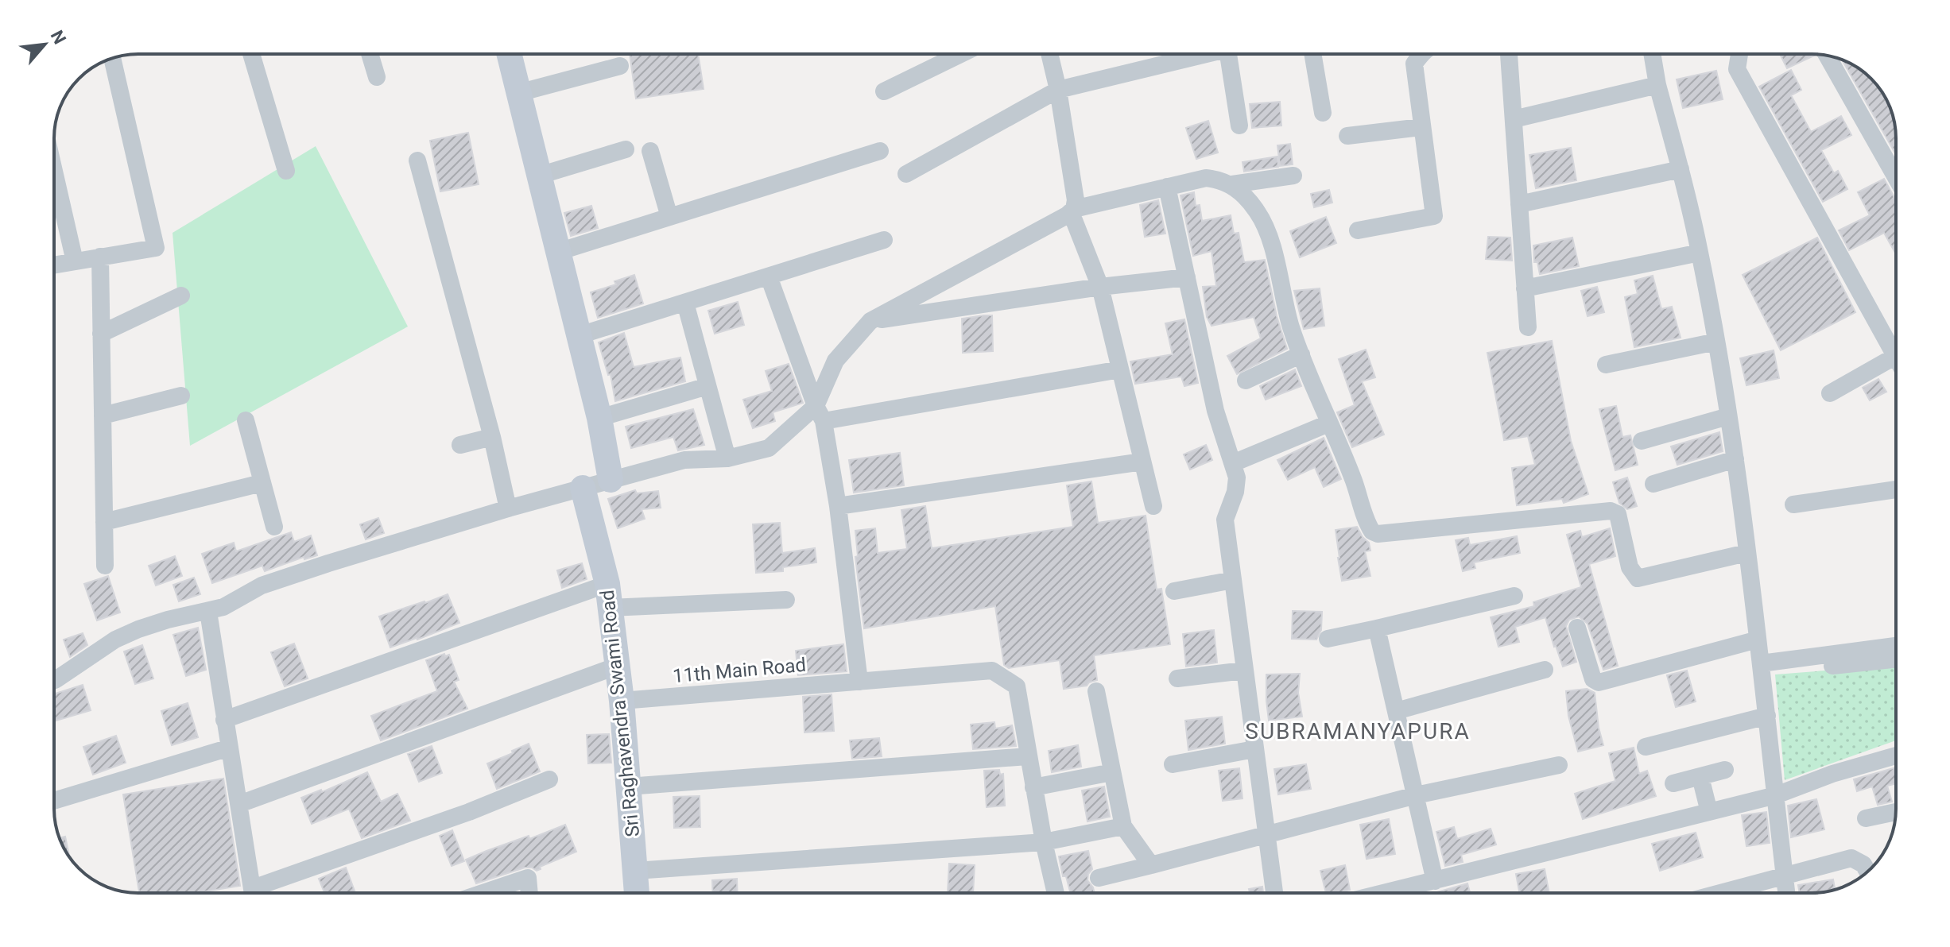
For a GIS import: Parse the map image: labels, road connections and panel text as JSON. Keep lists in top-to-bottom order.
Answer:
{
  "streets": {
    "street": ["11th Main Road", "Sri Raghavendra Swami Road"]
  },
  "crossings": [
    ["11th Main Road", "Sri Raghavendra Swami Road"]
  ],
  "districts": ["SUBRAMANYAPURA"],
  "north": "top right"
}
